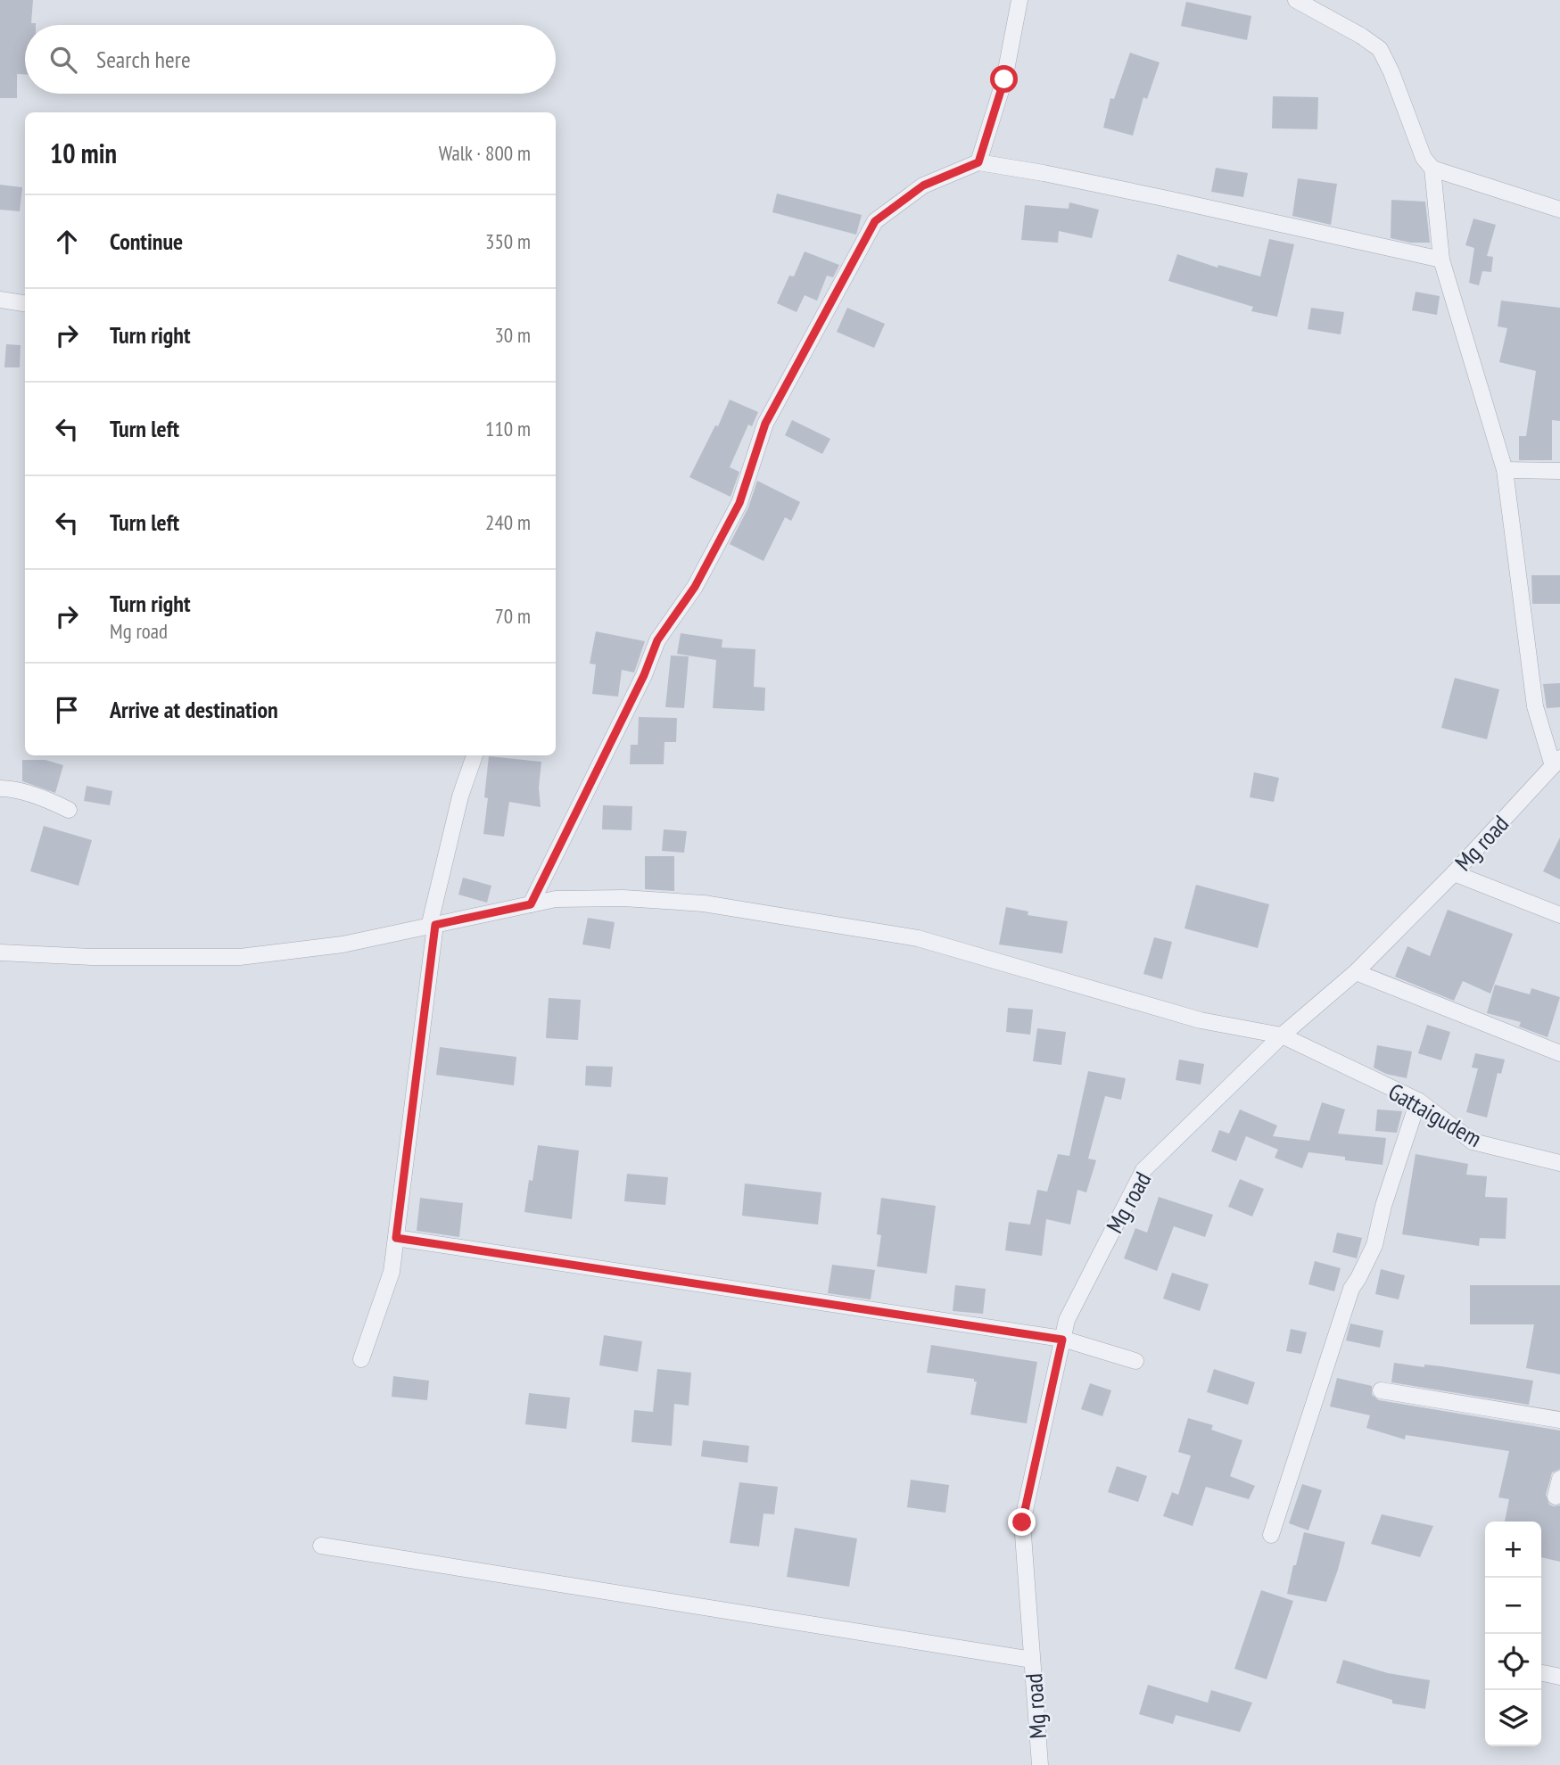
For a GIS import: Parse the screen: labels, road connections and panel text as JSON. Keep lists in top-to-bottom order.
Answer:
{
  "streets": {
    "street": ["Mg road", "Gattaigudem"]
  },
  "crossings": [
    ["Mg road", "Gattaigudem"]
  ],
  "page": {
    "search": "Search here",
    "heading": ["10 min", "Walk · 800 m"],
    "list": [
      ["Continue", "350 m"],
      ["Turn right", "30 m"],
      ["Turn left", "110 m"],
      ["Turn left", "240 m"],
      ["Turn right", "Mg road", "70 m"],
      "Arrive at destination"
    ],
    "map_buttons": ["+", "−"]
  }
}
